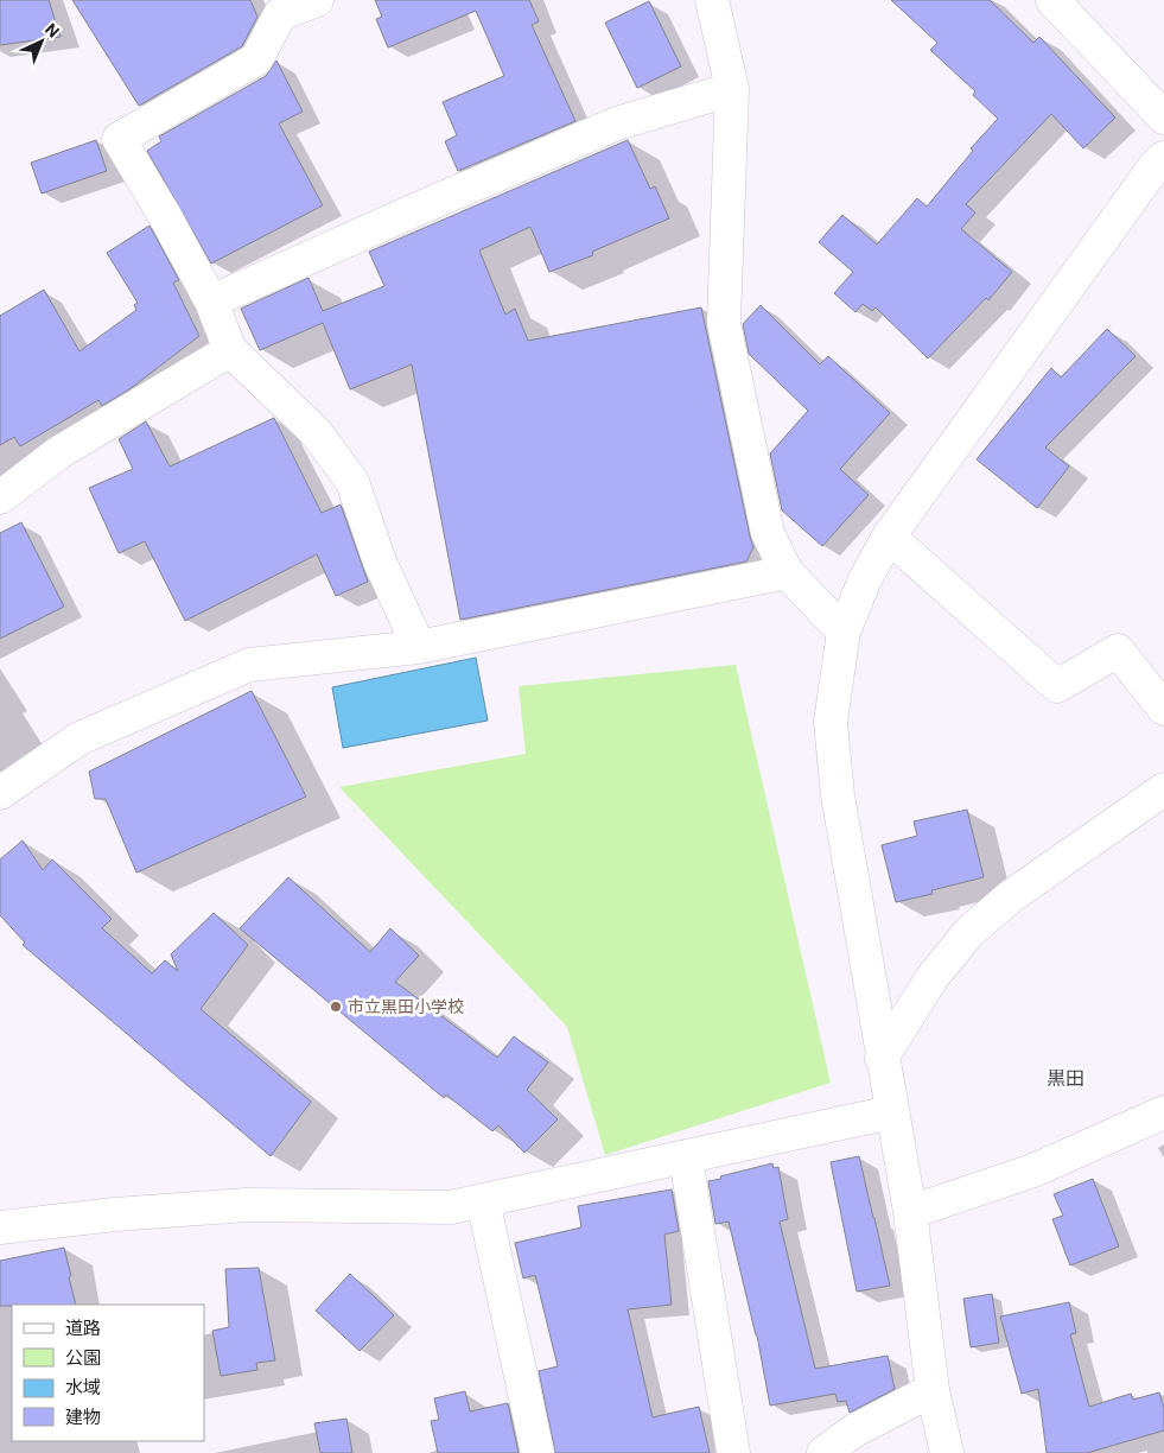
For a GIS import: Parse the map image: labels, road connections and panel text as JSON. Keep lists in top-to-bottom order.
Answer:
{
  "districts": ["黒田"],
  "places": ["市立黒田小学校"],
  "legend": [
    "道路",
    "公園",
    "水域",
    "建物"
  ],
  "north": "top right"
}
